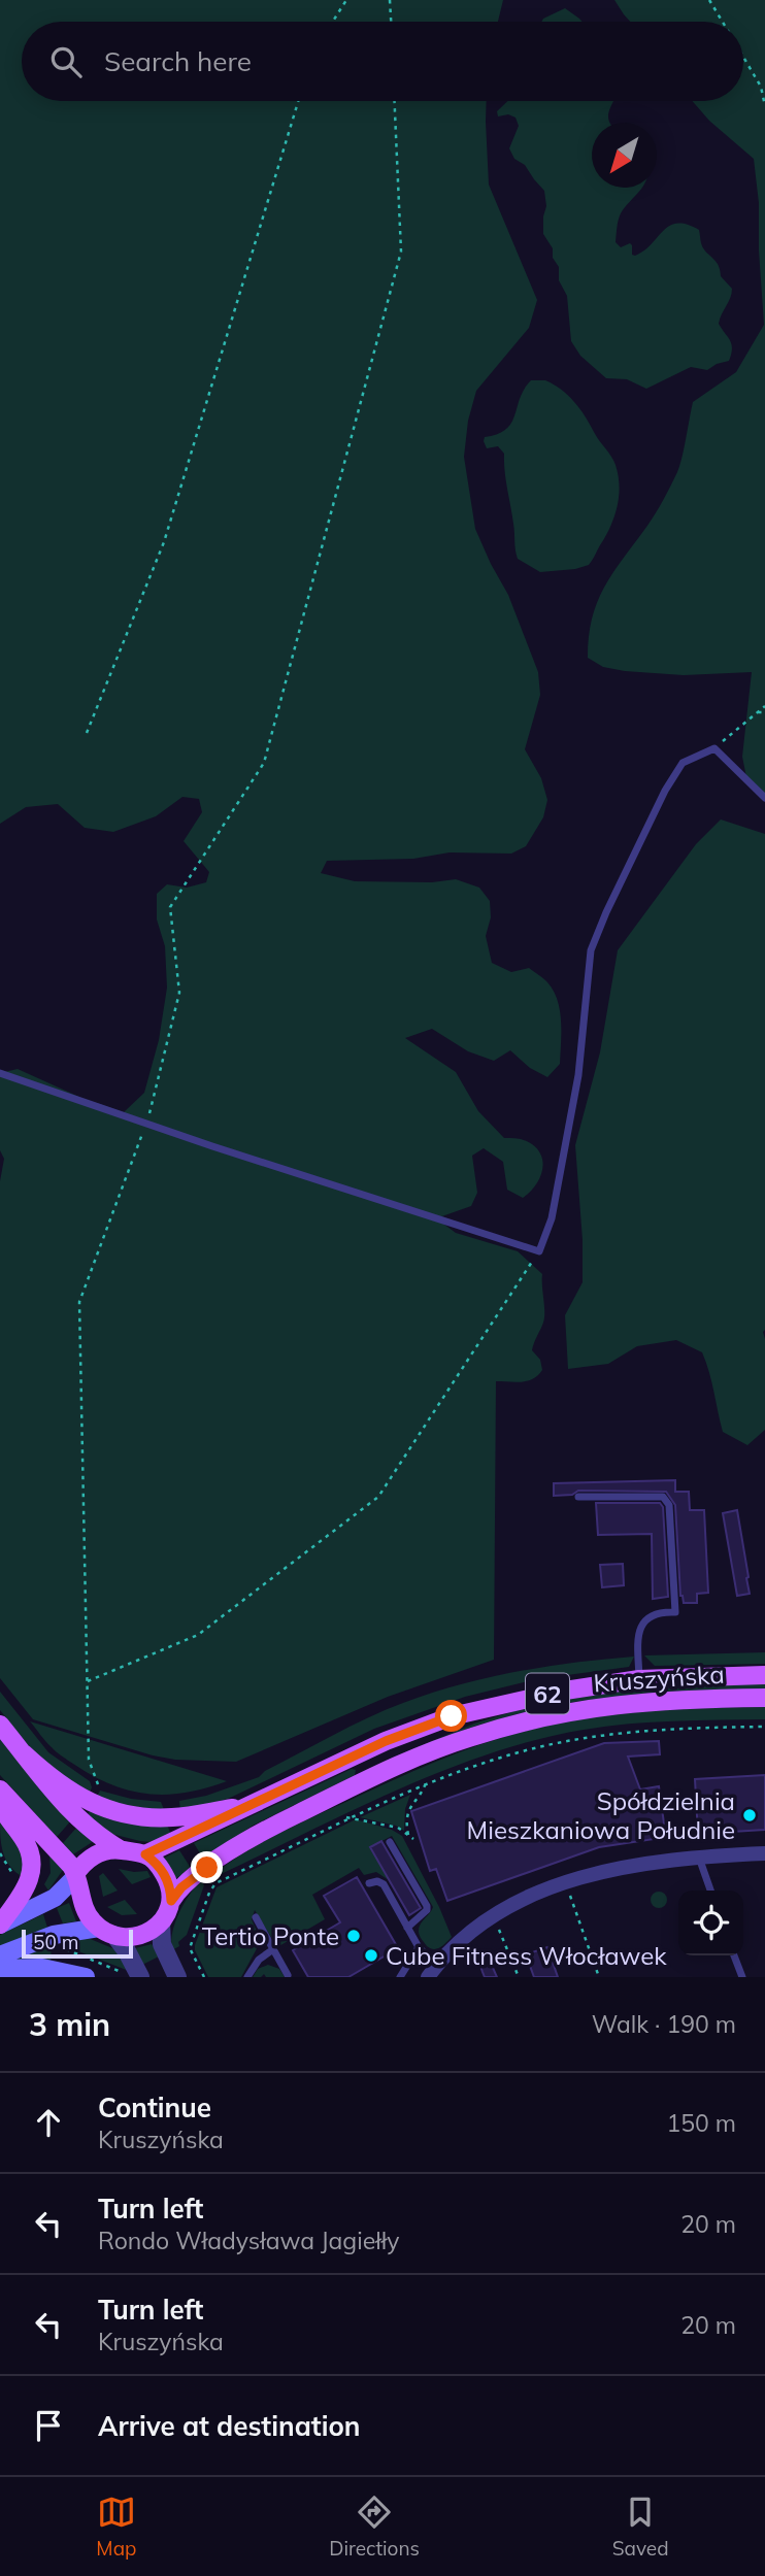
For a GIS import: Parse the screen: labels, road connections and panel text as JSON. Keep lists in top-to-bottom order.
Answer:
{
  "streets": {
    "main road": ["Kruszyńska", "62"]
  },
  "crossings": [
    ["Kruszyńska", "62"]
  ],
  "places": ["Spółdzielnia Mieszkaniowa Południe", "Tertio Ponte", "Cube Fitness Włocławek"],
  "scale_bar": "50 m",
  "north": "bottom left",
  "page": {
    "search": "Search here",
    "scale": "50 m",
    "heading": ["3 min", "Walk · 190 m"],
    "list": [
      ["Continue", "Kruszyńska", "150 m"],
      ["Turn left", "Rondo Władysława Jagiełły", "20 m"],
      ["Turn left", "Kruszyńska", "20 m"],
      "Arrive at destination"
    ],
    "nav": ["Map", "Directions", "Saved"]
  }
}
